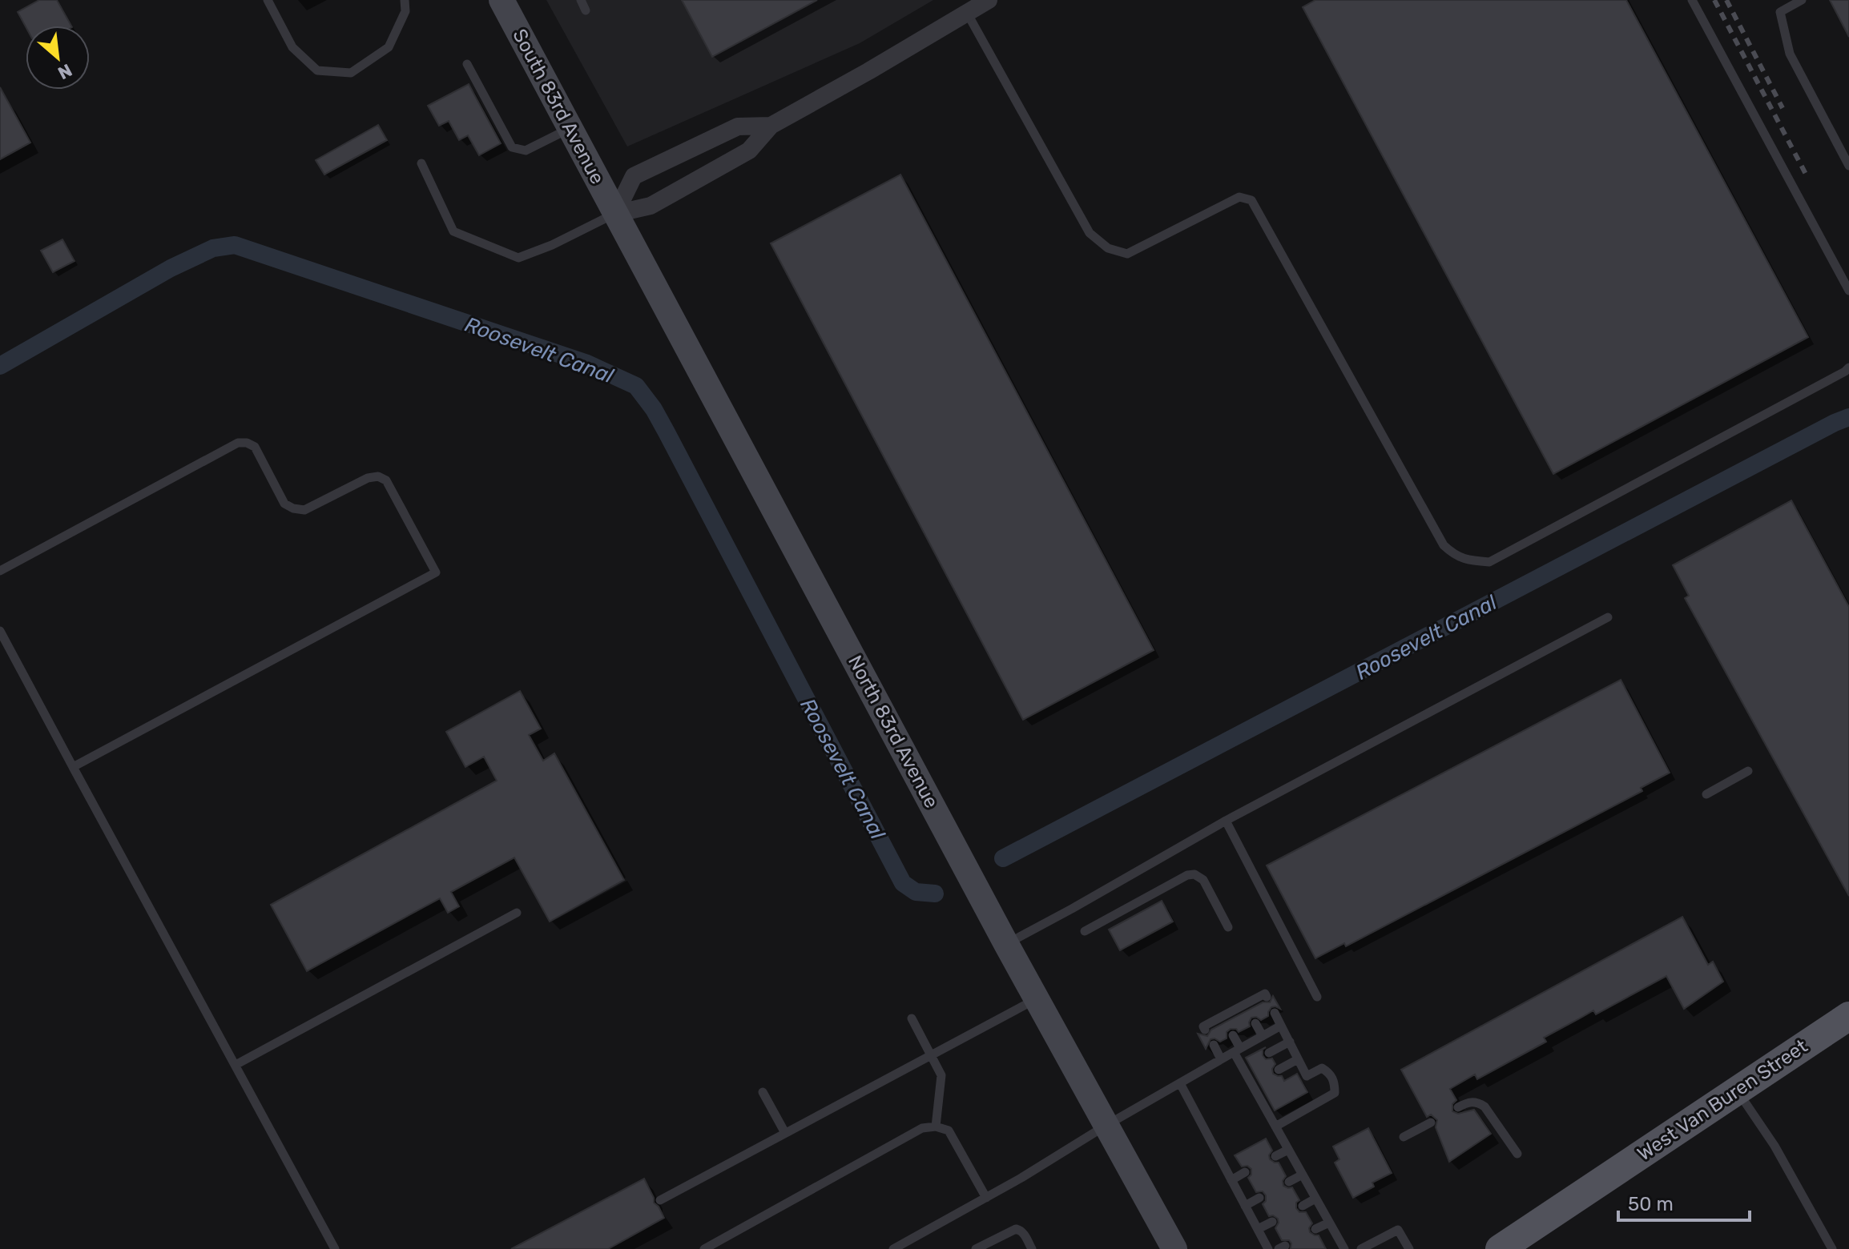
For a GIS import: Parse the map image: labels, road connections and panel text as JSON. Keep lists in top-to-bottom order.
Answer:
{
  "streets": {
    "main road": ["South 83rd Avenue", "North 83rd Avenue", "West Van Buren Street"]
  },
  "crossings": [
    ["South 83rd Avenue", "North 83rd Avenue"]
  ],
  "water": ["Roosevelt Canal"],
  "scale_bar": "50 m",
  "north": "bottom right"
}
